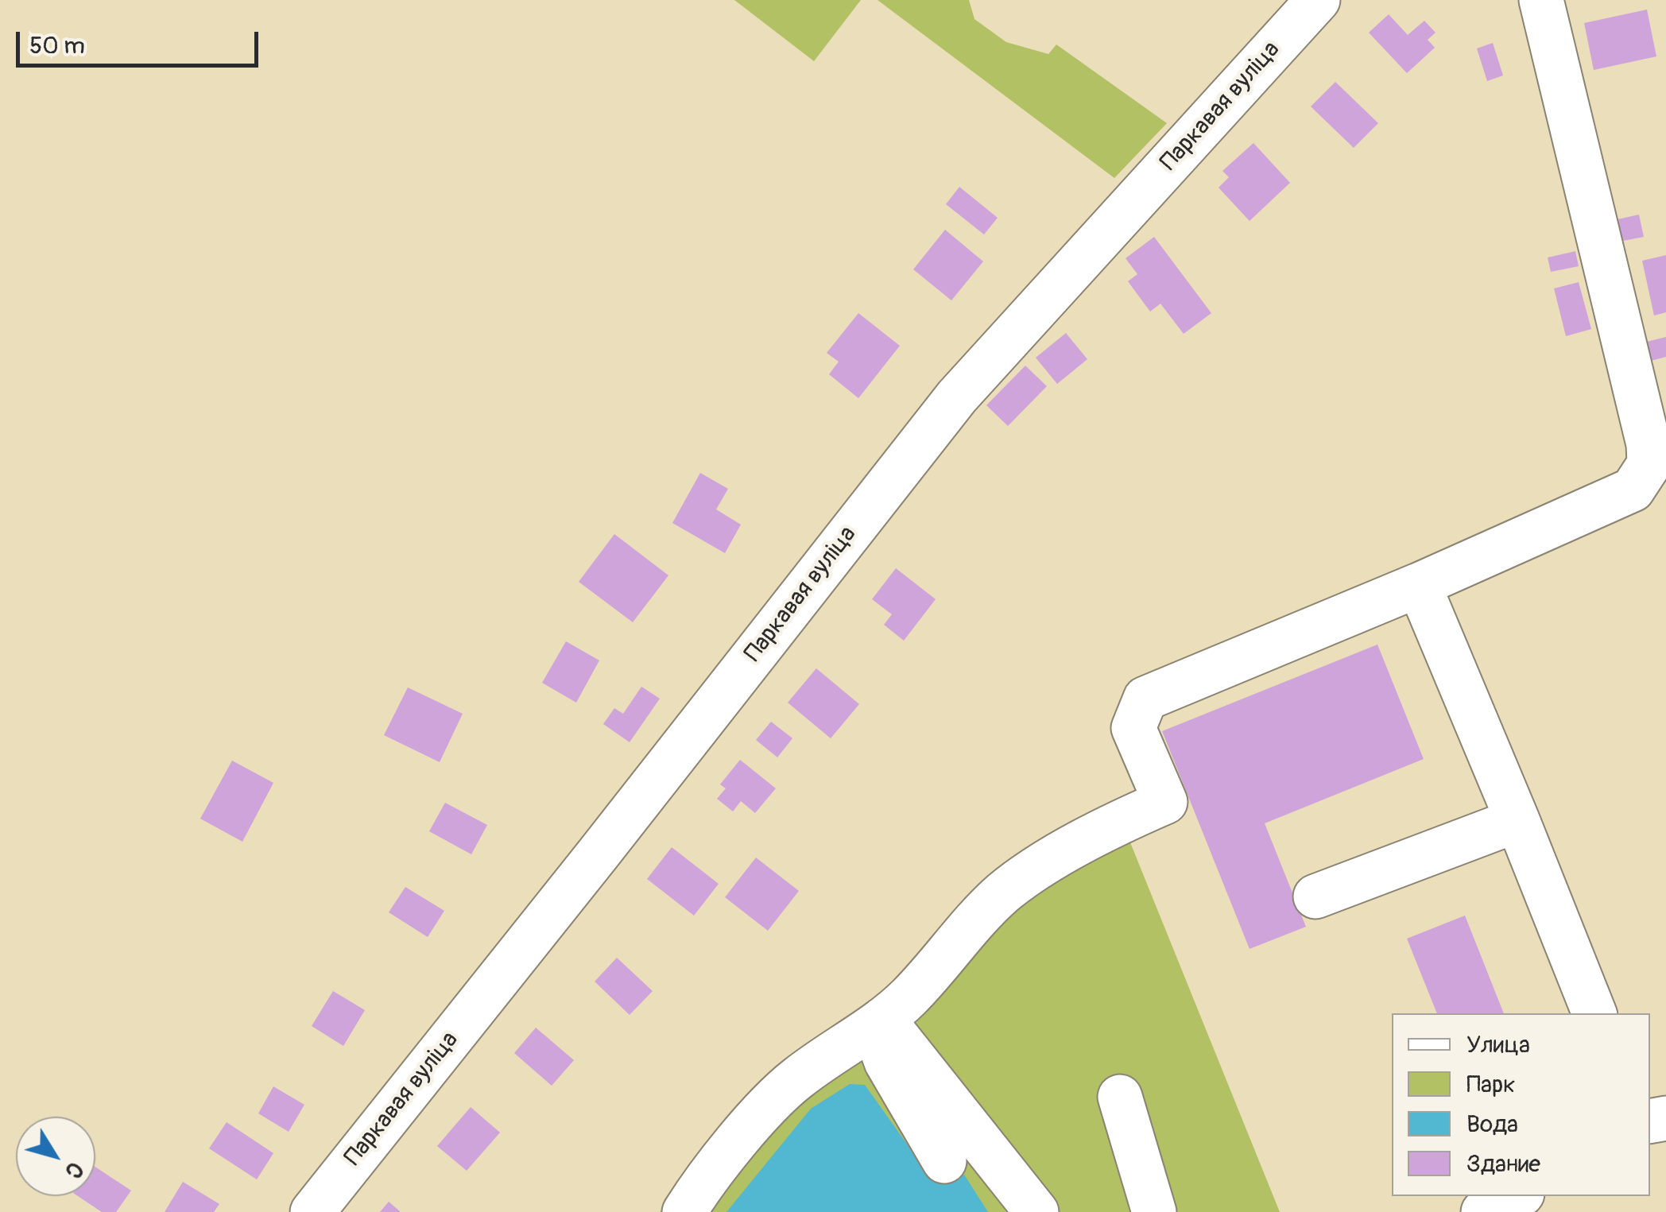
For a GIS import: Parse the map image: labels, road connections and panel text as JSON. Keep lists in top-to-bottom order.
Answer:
{
  "streets": {
    "street": ["Паркавая вуліца"]
  },
  "legend": [
    "Улица",
    "Парк",
    "Вода",
    "Здание"
  ],
  "scale_bar": "50 m",
  "north": "bottom right"
}
